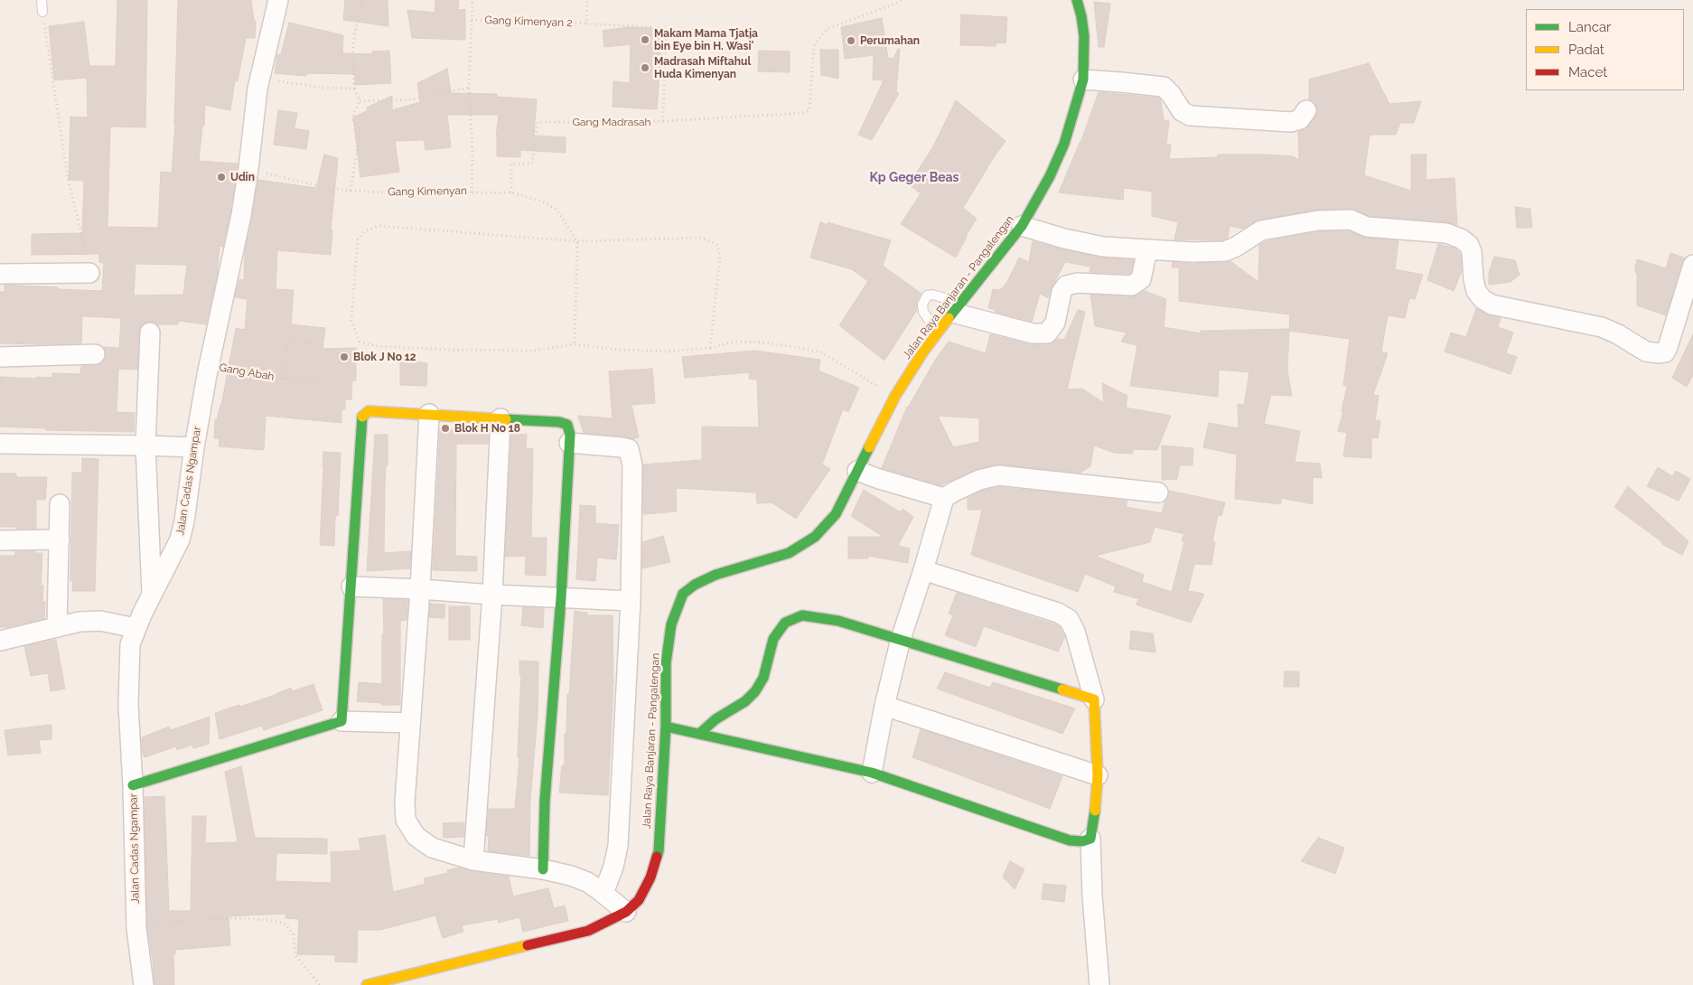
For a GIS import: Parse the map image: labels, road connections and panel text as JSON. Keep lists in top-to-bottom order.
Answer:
{
  "streets": {
    "street": ["Jalan Raya Banjaran - Pangalengan", "Jalan Cadas Ngampar"],
    "path": [
      "Gang Kimenyan 2",
      "Gang Madrasah",
      "Gang Kimenyan",
      "Gang Abah"
    ]
  },
  "crossings": [
    ["Gang Kimenyan 2", "Gang Madrasah"],
    ["Gang Kimenyan 2", "Gang Kimenyan"],
    ["Gang Kimenyan", "Jalan Cadas Ngampar"],
    ["Gang Abah", "Jalan Cadas Ngampar"]
  ],
  "districts": ["Kp Geger Beas"],
  "places": [
    "Makam Mama Tjatja bin Eye bin H. Wasi'",
    "Perumahan",
    "Madrasah Miftahul Huda Kimenyan",
    "Udin",
    "Blok J No 12",
    "Blok H No 18"
  ],
  "legend": ["Lancar", "Padat", "Macet"]
}
